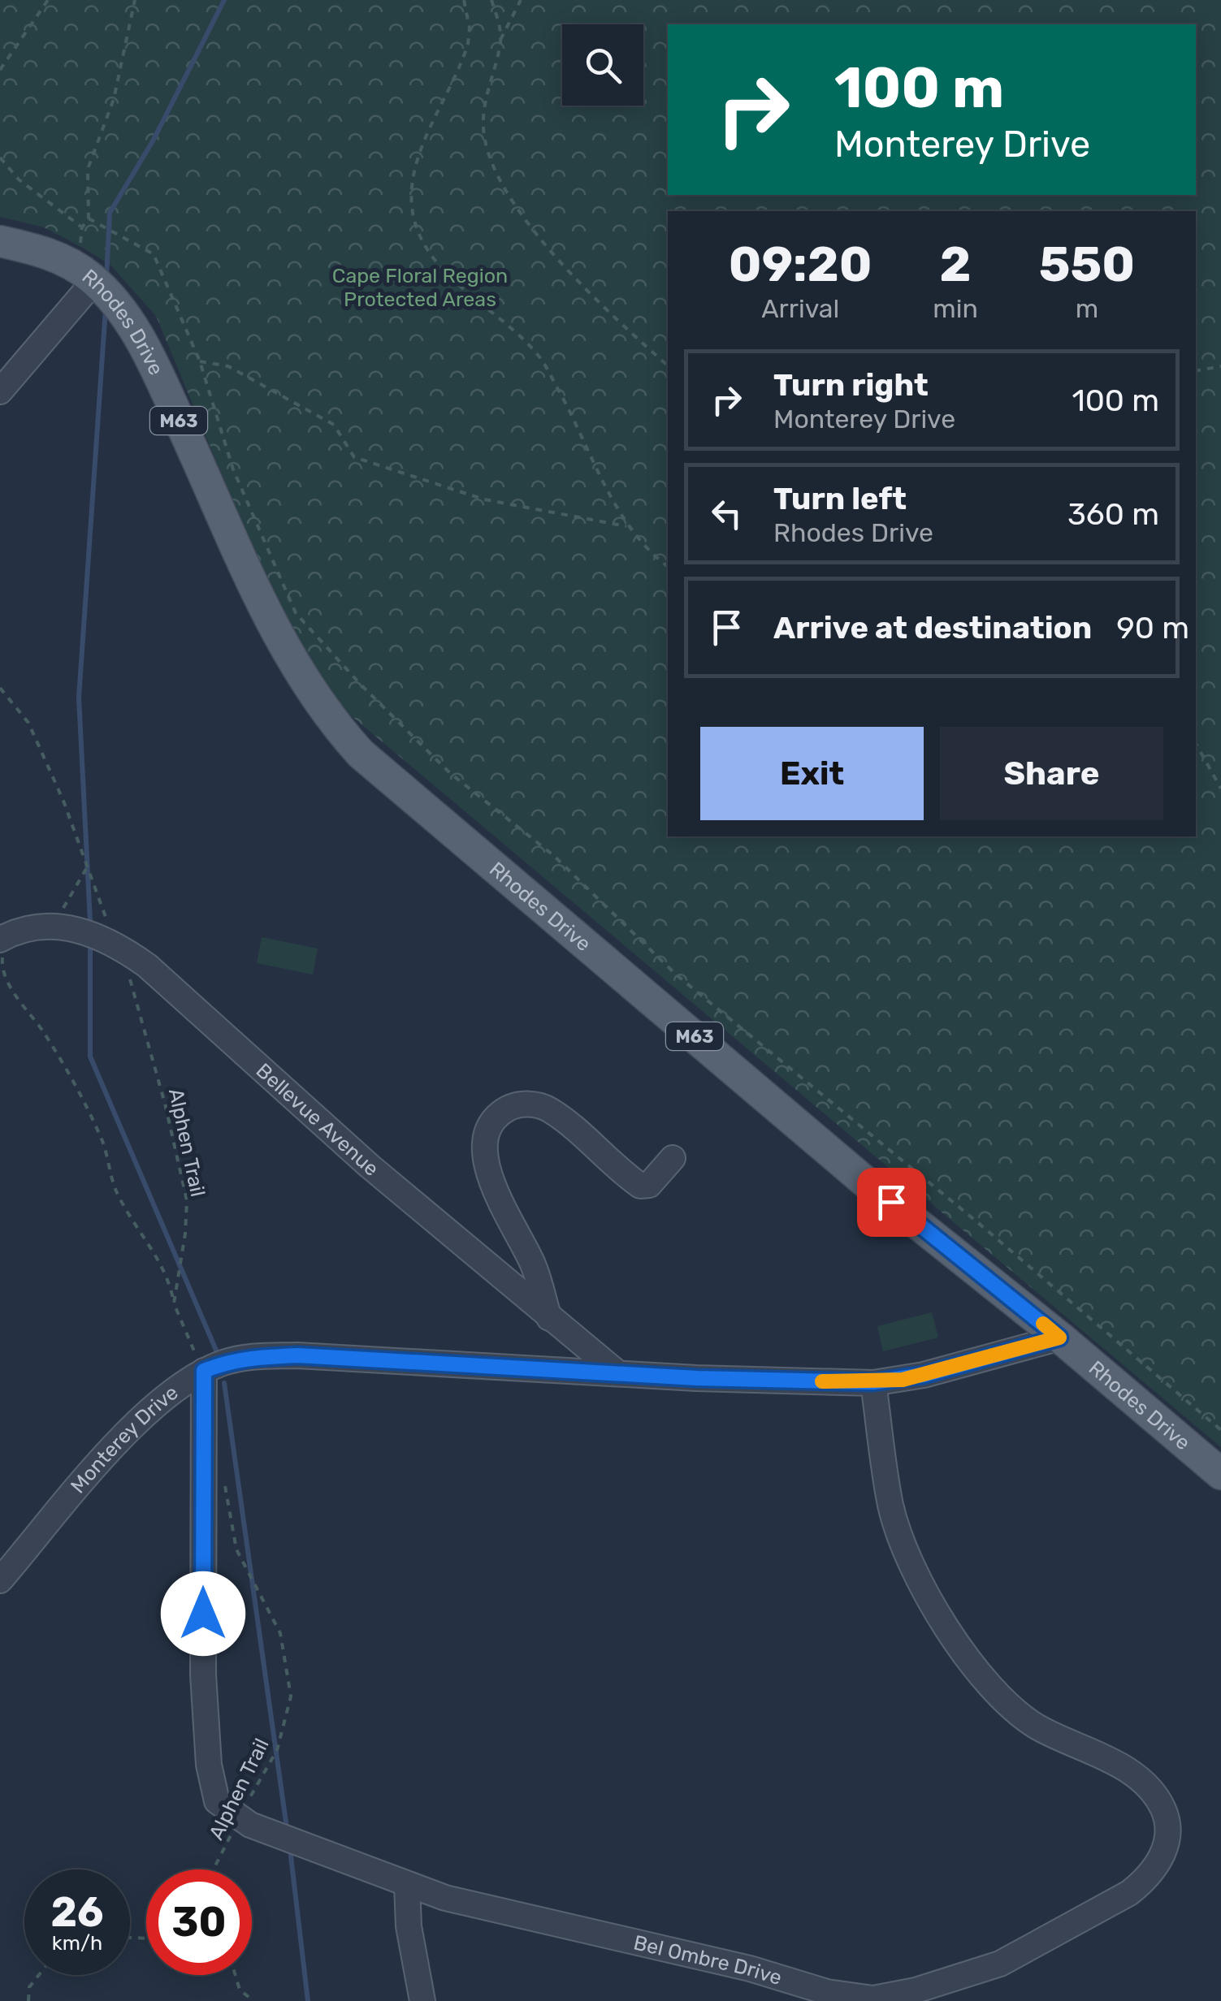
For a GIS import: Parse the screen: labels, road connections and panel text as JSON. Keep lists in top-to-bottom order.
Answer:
{
  "streets": {
    "main road": ["Rhodes Drive", "M63"],
    "street": ["Bellevue Avenue", "Monterey Drive", "Bel Ombre Drive"],
    "path": ["Alphen Trail"]
  },
  "crossings": [
    ["Rhodes Drive", "Monterey Drive"],
    ["Bellevue Avenue", "Alphen Trail"],
    ["Bellevue Avenue", "Monterey Drive"],
    ["Alphen Trail", "Bel Ombre Drive"],
    ["Monterey Drive", "Bel Ombre Drive"]
  ],
  "parks": ["Cape Floral Region Protected Areas"],
  "page": {
    "turn": ["100 m", "Monterey Drive"],
    "eta": [
      "09:20",
      "Arrival",
      "2",
      "min",
      "550",
      "m"
    ],
    "list": [
      {
        "name": "Turn right",
        "note": "Monterey Drive",
        "value": "100 m"
      },
      {
        "name": "Turn left",
        "note": "Rhodes Drive",
        "value": "360 m"
      },
      {
        "name": "Arrive at destination",
        "value": "90 m"
      }
    ],
    "buttons": ["Exit", "Share"],
    "speed": "26 km/h",
    "limit": "30"
  }
}
